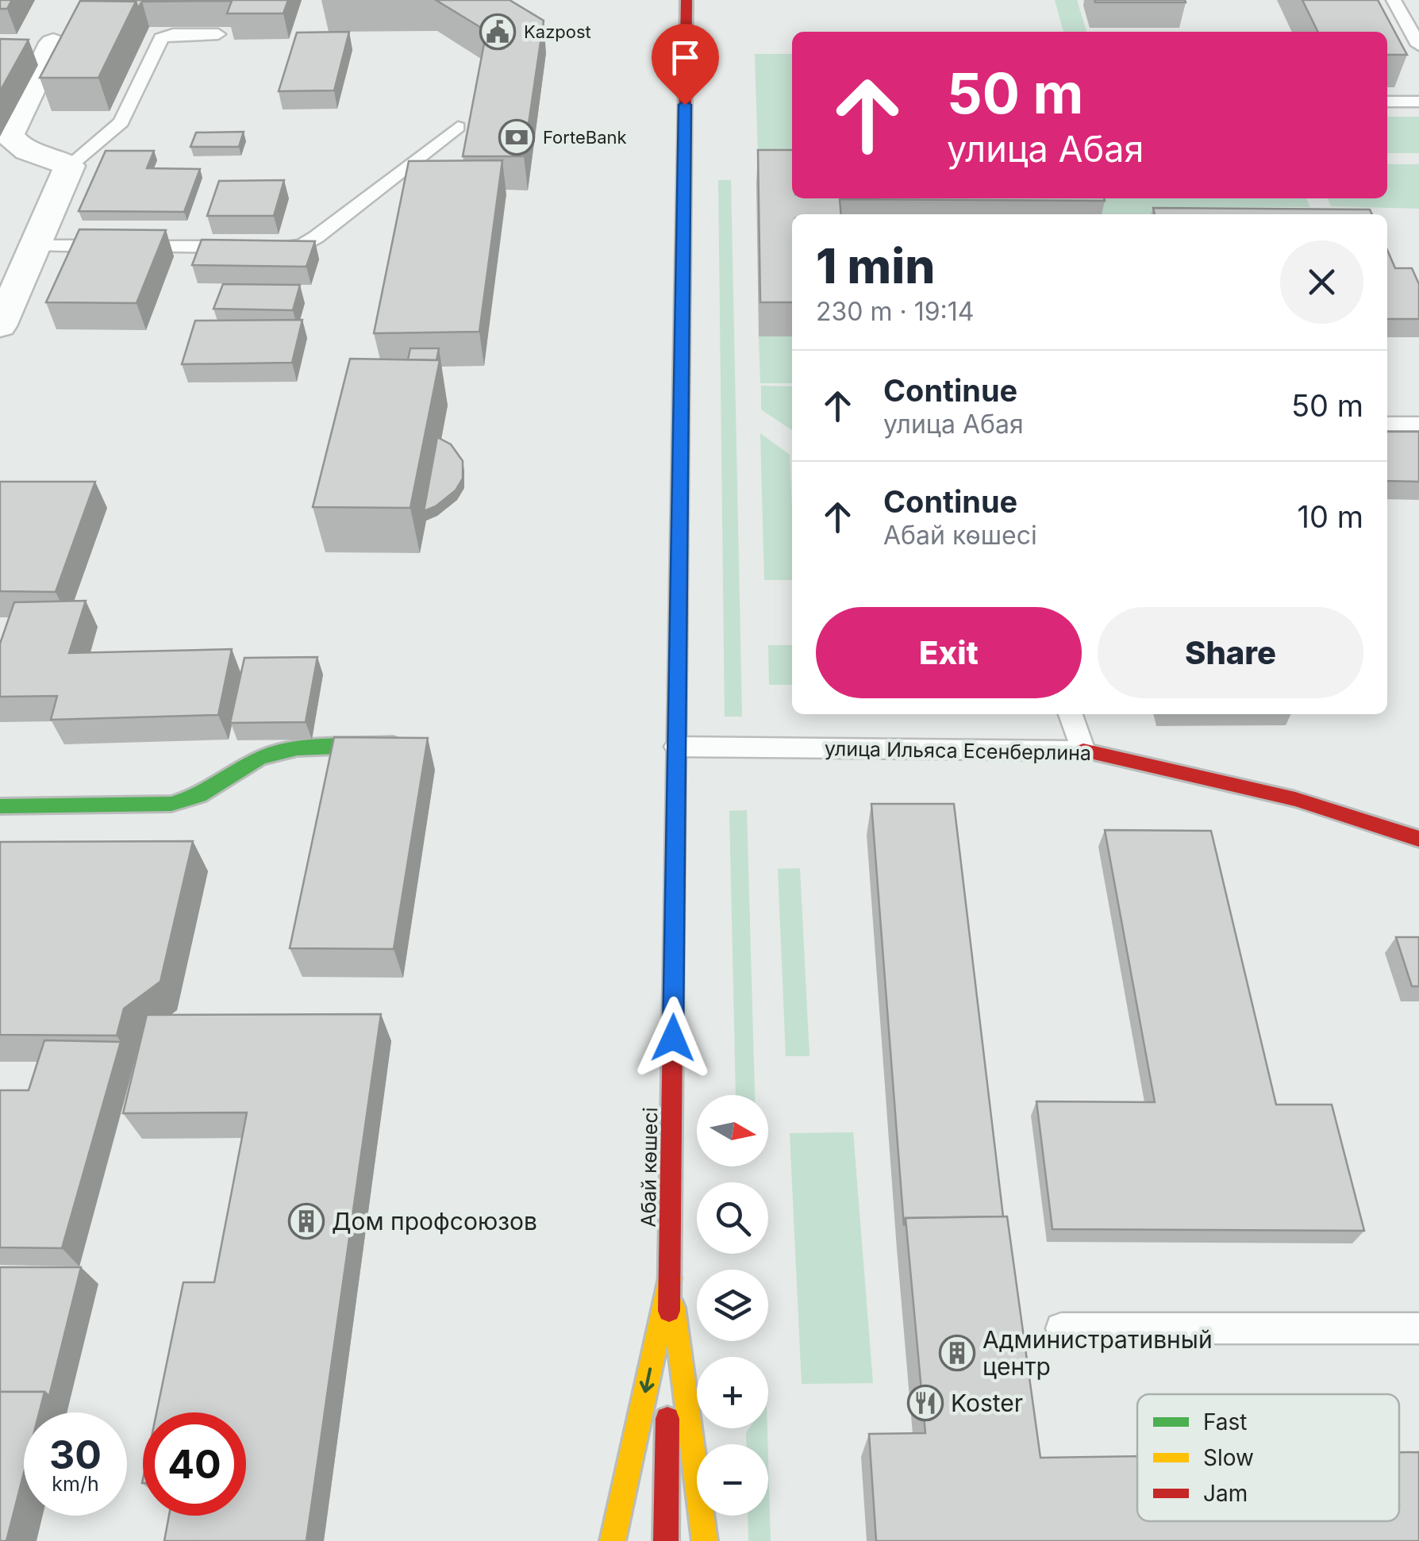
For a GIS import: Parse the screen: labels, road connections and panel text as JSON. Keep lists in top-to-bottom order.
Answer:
{
  "streets": {
    "main road": ["улица Ильяса Есенберлина", "Абай көшесі"]
  },
  "crossings": [
    ["улица Ильяса Есенберлина", "Абай көшесі"]
  ],
  "places": {
    "public building": ["Kazpost"],
    "bank": ["ForteBank"],
    "building": ["Дом профсоюзов", "Административный центр"],
    "restaurant": ["Koster"]
  },
  "legend": ["Fast", "Slow", "Jam"],
  "north": "right",
  "page": {
    "turn": ["50 m", "улица Абая"],
    "heading": ["1 min", "230 m · 19:14"],
    "list": [
      {
        "name": "Continue",
        "note": "улица Абая",
        "value": "50 m"
      },
      {
        "name": "Continue",
        "note": "Абай көшесі",
        "value": "10 m"
      }
    ],
    "buttons": ["Exit", "Share"],
    "map_buttons": ["+", "−"],
    "speed": "30 km/h",
    "limit": "40"
  }
}
